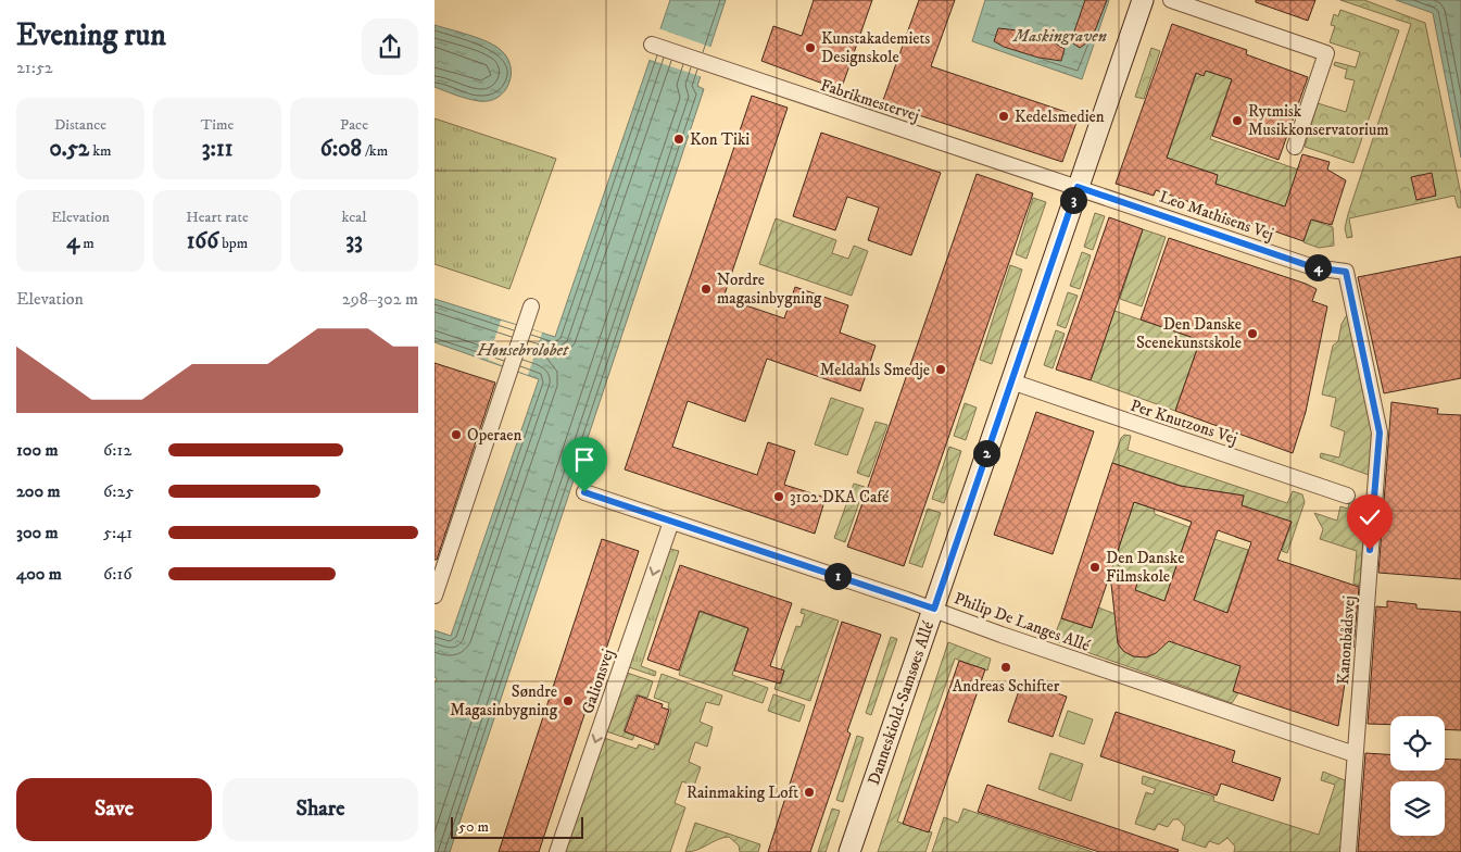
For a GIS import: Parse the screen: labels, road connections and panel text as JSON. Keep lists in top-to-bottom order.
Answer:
{
  "streets": {
    "street": [
      "Fabrikmestervej",
      "Leo Mathisens Vej",
      "Per Knutzons Vej",
      "Philip De Langes Allé",
      "Kanonbådsvej",
      "Galionsvej",
      "Danneskiold-Samsøes Allé"
    ]
  },
  "crossings": [
    ["Fabrikmestervej", "Leo Mathisens Vej"],
    ["Fabrikmestervej", "Danneskiold-Samsøes Allé"],
    ["Leo Mathisens Vej", "Kanonbådsvej"],
    ["Leo Mathisens Vej", "Danneskiold-Samsøes Allé"],
    ["Per Knutzons Vej", "Danneskiold-Samsøes Allé"],
    ["Philip De Langes Allé", "Kanonbådsvej"],
    ["Philip De Langes Allé", "Galionsvej"],
    ["Philip De Langes Allé", "Danneskiold-Samsøes Allé"]
  ],
  "one_way": ["Galionsvej"],
  "water": ["Maskingraven", "Hønsebroløbet"],
  "places": [
    "Kunstakademiets Designskole",
    "Kedelsmedien",
    "Rytmisk Musikkonservatorium",
    "Kon Tiki",
    "Nordre magasinbygning",
    "Den Danske Scenekunstskole",
    "Meldahls Smedje",
    "Operaen",
    "3102 DKA Café",
    "Den Danske Filmskole",
    "Andreas Schifter",
    "Søndre Magasinbygning",
    "Rainmaking Loft"
  ],
  "scale_bar": "50 m",
  "page": {
    "heading": ["Evening run", "21:52"],
    "stats": [
      ["Distance", "0.52 km"],
      ["Time", "3:11"],
      ["Pace", "6:08 /km"],
      ["Elevation", "4 m"],
      ["Heart rate", "166 bpm"],
      ["kcal", "33"]
    ],
    "pins": [
      "3",
      "4",
      "2",
      "1"
    ],
    "chart": ["Elevation", "298–302 m"],
    "list": [
      {
        "name": "100 m",
        "note": "6:12"
      },
      {
        "name": "200 m",
        "note": "6:25"
      },
      {
        "name": "300 m",
        "note": "5:41"
      },
      {
        "name": "400 m",
        "note": "6:16"
      }
    ],
    "buttons": ["Save", "Share"],
    "scale": "50 m"
  }
}
